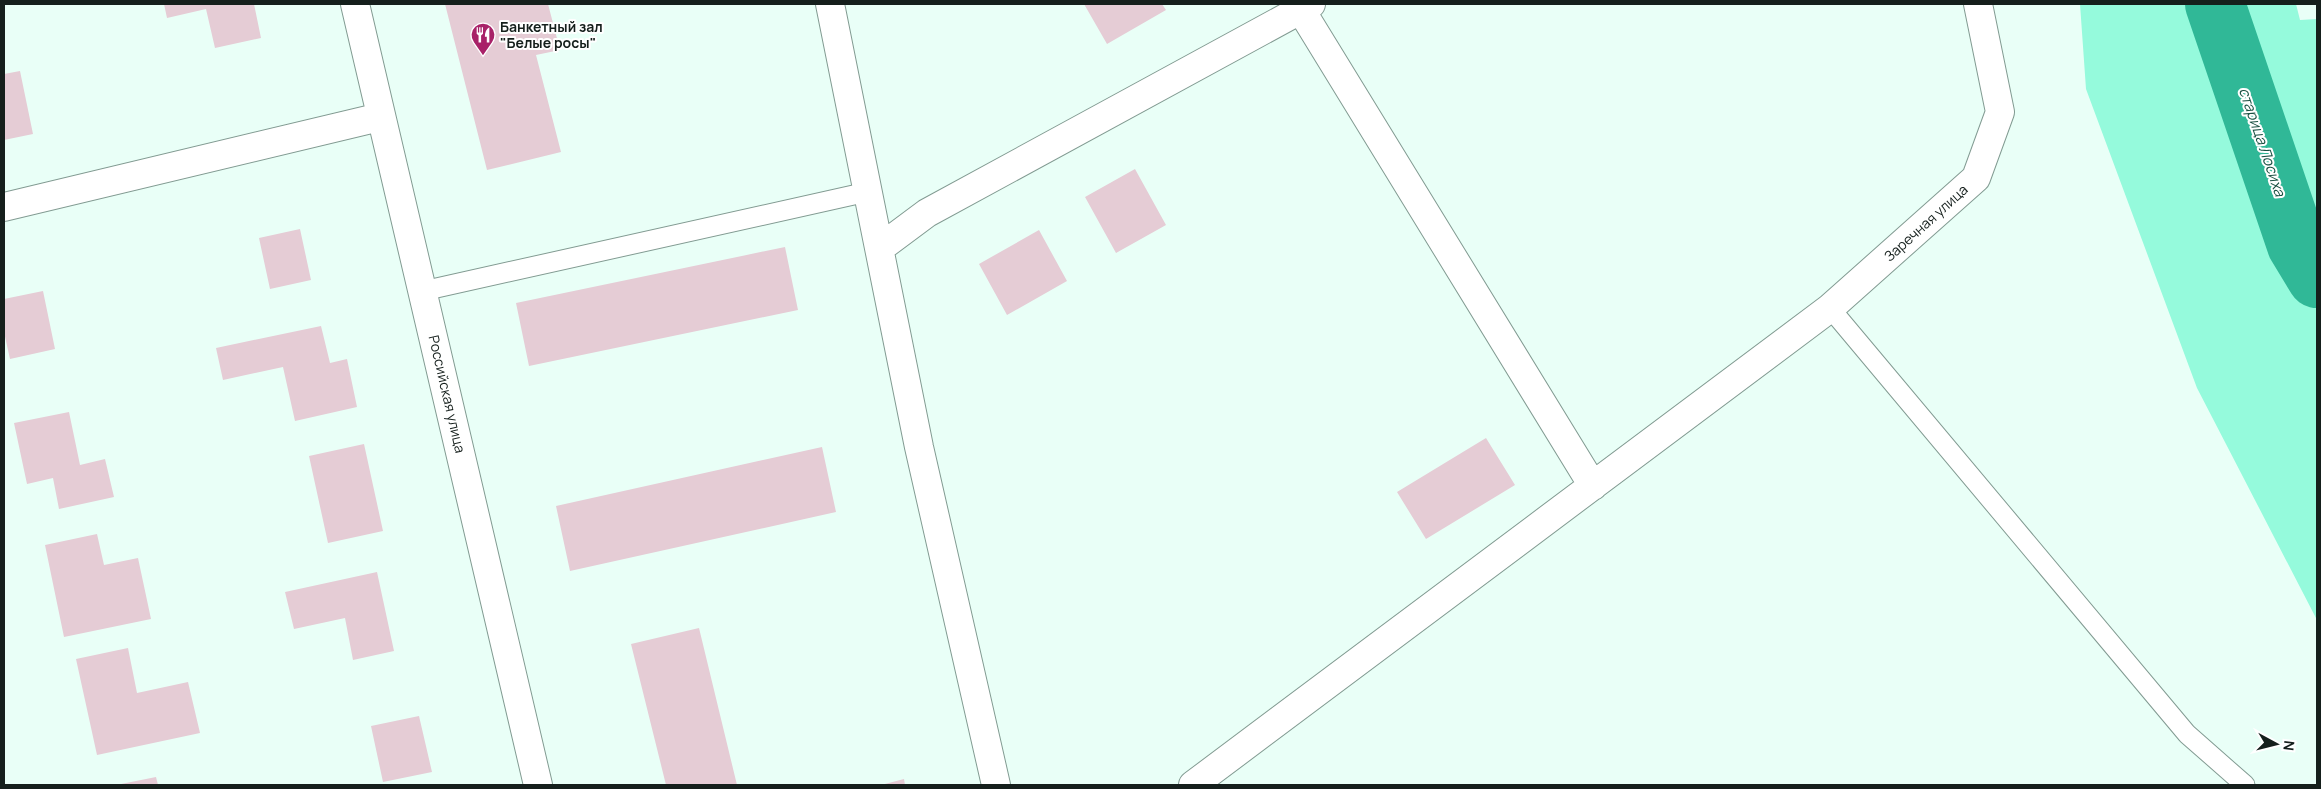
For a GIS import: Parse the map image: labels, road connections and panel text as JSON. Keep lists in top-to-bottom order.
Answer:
{
  "streets": {
    "street": ["Заречная улица", "Российская улица"]
  },
  "water": ["старица Лосиха"],
  "places": {
    "restaurant": ["Банкетный зал \"Белые росы\""]
  },
  "north": "right"
}
